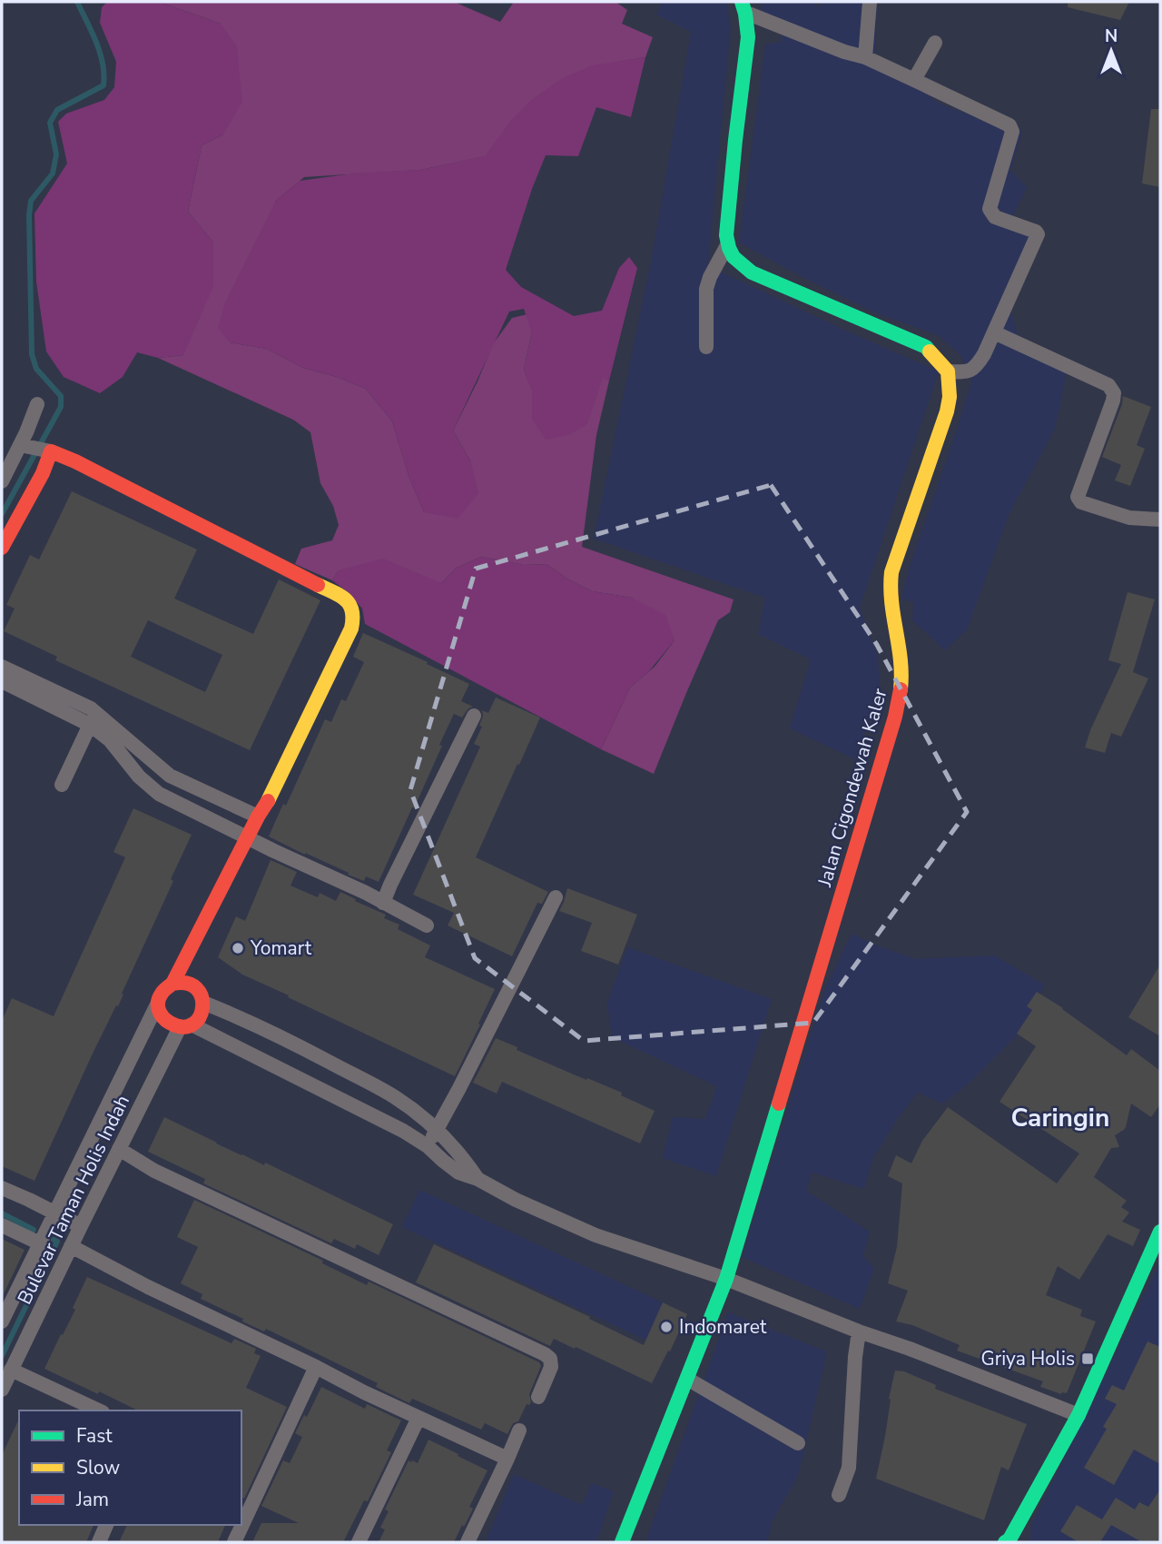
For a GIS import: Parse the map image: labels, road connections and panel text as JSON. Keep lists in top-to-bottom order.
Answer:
{
  "streets": {
    "main road": ["Jalan Cigondewah Kaler"],
    "street": ["Bulevar Taman Holis Indah"]
  },
  "districts": ["Caringin"],
  "places": {
    "other": ["Yomart", "Indomaret"],
    "transit": ["Griya Holis"]
  },
  "legend": ["Fast", "Slow", "Jam"],
  "north": "top"
}
